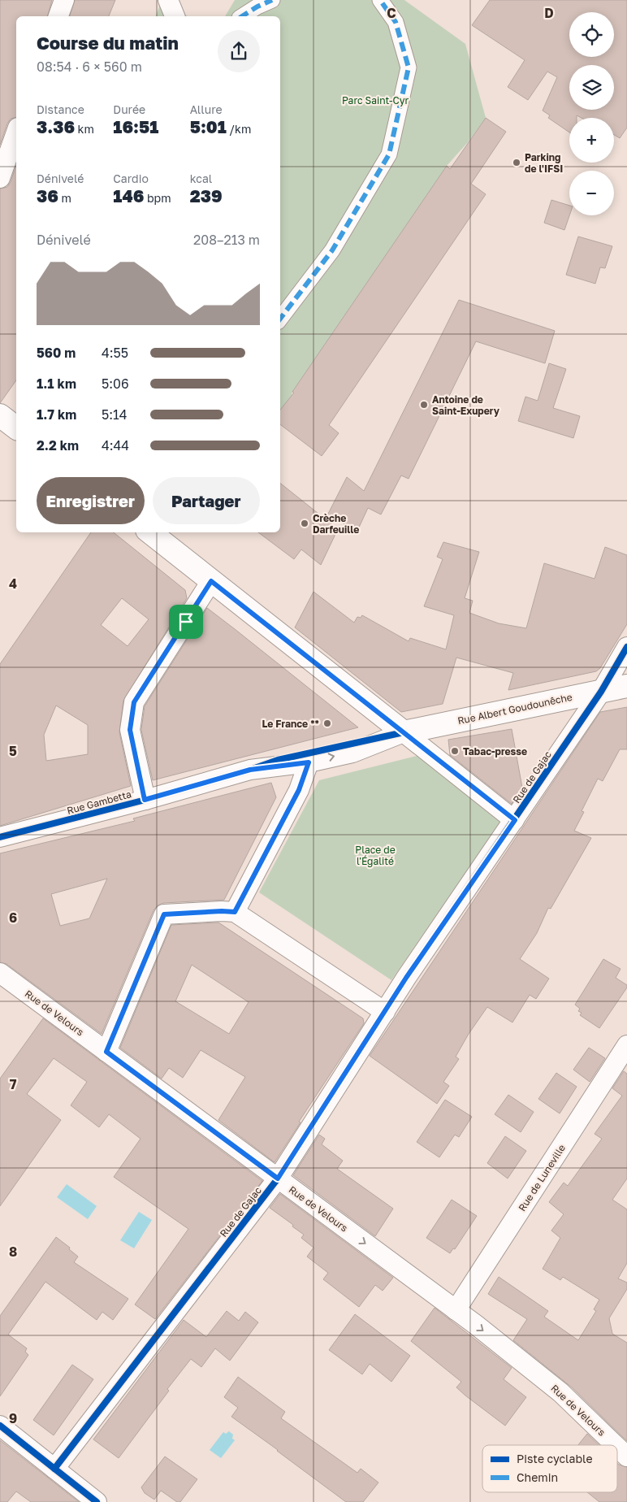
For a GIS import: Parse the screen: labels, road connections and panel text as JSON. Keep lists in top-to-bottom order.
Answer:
{
  "streets": {
    "main road": ["Rue Albert Goudounêche"],
    "street": [
      "Rue de Gajac",
      "Rue Gambetta",
      "Rue de Velours",
      "Rue de Luneville"
    ]
  },
  "crossings": [
    ["Rue Albert Goudounêche", "Rue de Gajac"],
    ["Rue Albert Goudounêche", "Rue Gambetta"],
    ["Rue de Gajac", "Rue de Velours"],
    ["Rue de Velours", "Rue de Luneville"]
  ],
  "one_way": ["Rue de Velours"],
  "parks": ["Parc Saint-Cyr", "Place de l'Égalité"],
  "places": [
    "Parking de l'IFSI",
    "Antoine de Saint-Exupery",
    "Crèche Darfeuille",
    "Le France **",
    "Tabac-presse"
  ],
  "legend": ["Piste cyclable", "Chemin"],
  "page": {
    "map_buttons": ["+", "−"],
    "heading": ["Course du matin", "08:54 · 6 × 560 m"],
    "stats": [
      ["Distance", "3.36 km"],
      ["Durée", "16:51"],
      ["Allure", "5:01 /km"],
      ["Dénivelé", "36 m"],
      ["Cardio", "146 bpm"],
      ["kcal", "239"]
    ],
    "chart": ["Dénivelé", "208–213 m"],
    "list": [
      {
        "name": "560 m",
        "note": "4:55"
      },
      {
        "name": "1.1 km",
        "note": "5:06"
      },
      {
        "name": "1.7 km",
        "note": "5:14"
      },
      {
        "name": "2.2 km",
        "note": "4:44"
      }
    ],
    "buttons": ["Enregistrer", "Partager"]
  },
  "grid": {
    "columns": ["C", "D"],
    "rows": [
      "4",
      "5",
      "6",
      "7",
      "8",
      "9"
    ]
  }
}
